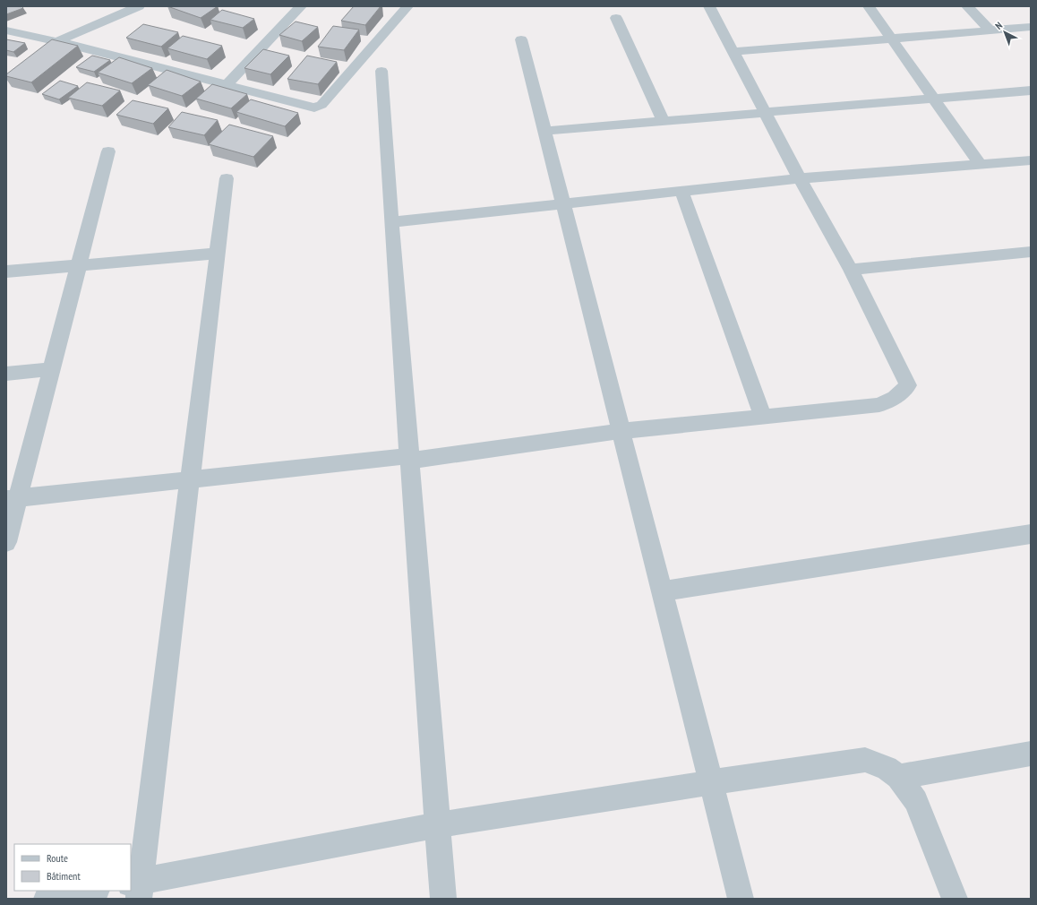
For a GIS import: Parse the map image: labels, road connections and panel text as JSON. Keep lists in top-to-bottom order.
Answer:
{
  "legend": ["Route", "Bâtiment"],
  "north": "top left"
}
